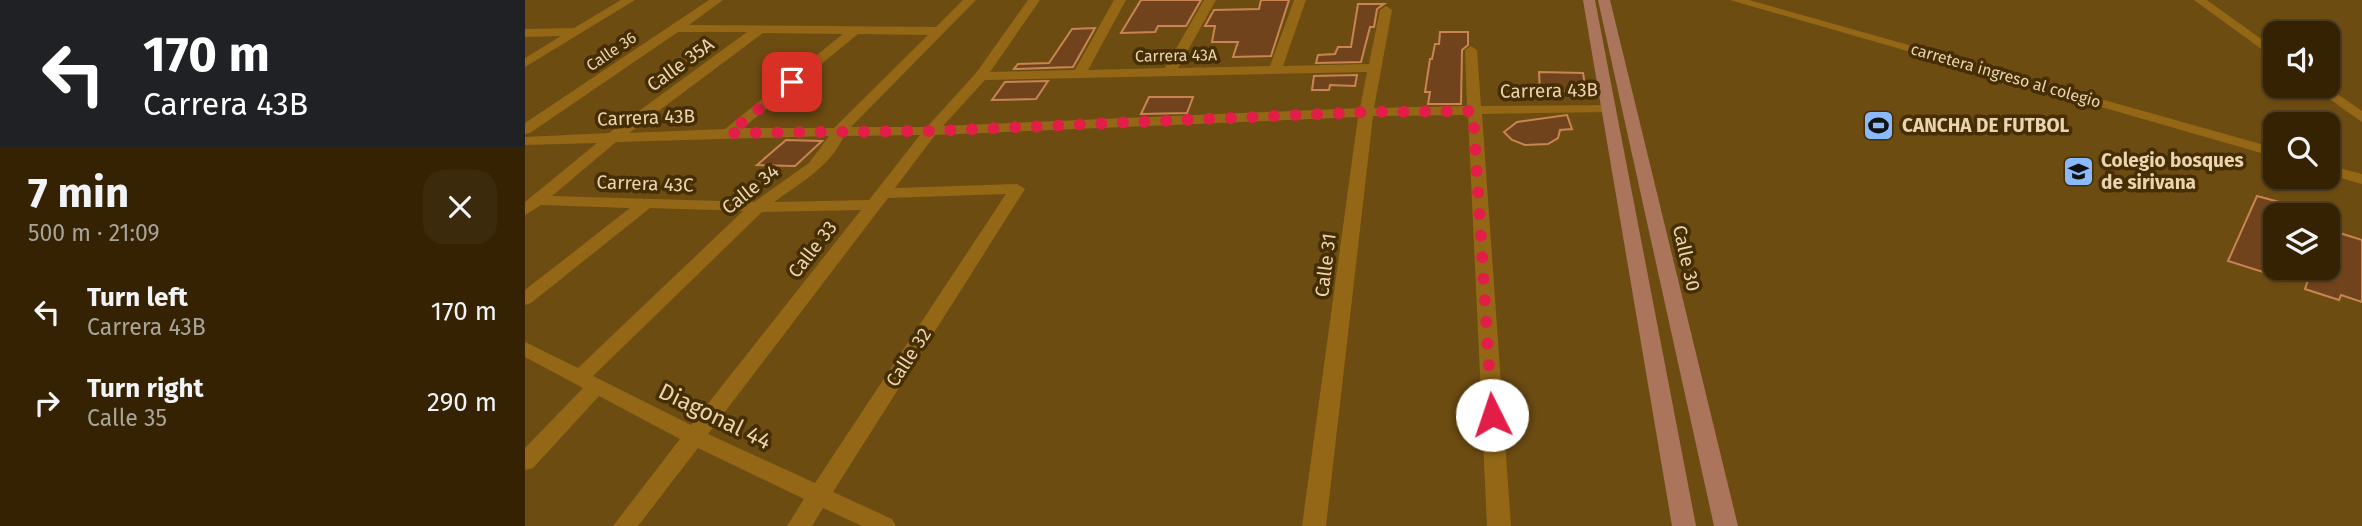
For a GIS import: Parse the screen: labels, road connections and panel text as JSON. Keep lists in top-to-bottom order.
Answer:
{
  "streets": {
    "main road": ["Calle 30"],
    "street": [
      "Calle 36",
      "Carrera 43A",
      "Calle 35A",
      "carretera ingreso al colegio",
      "Carrera 43B",
      "Carrera 43C",
      "Calle 34",
      "Calle 33",
      "Calle 31",
      "Calle 32",
      "Diagonal 44"
    ]
  },
  "crossings": [
    ["Carrera 43A", "Calle 33"],
    ["Carrera 43A", "Calle 31"],
    ["Calle 35A", "Carrera 43B"],
    ["Calle 35A", "Carrera 43C"],
    ["Carrera 43B", "Calle 34"],
    ["Carrera 43B", "Calle 33"],
    ["Carrera 43B", "Calle 31"],
    ["Carrera 43C", "Calle 34"],
    ["Carrera 43C", "Calle 33"],
    ["Carrera 43C", "Calle 32"],
    ["Calle 34", "Diagonal 44"],
    ["Calle 33", "Diagonal 44"],
    ["Calle 32", "Diagonal 44"]
  ],
  "places": {
    "sports": ["CANCHA DE FUTBOL"],
    "school or university": ["Colegio bosques de sirivana"]
  },
  "page": {
    "turn": ["170 m", "Carrera 43B"],
    "heading": ["7 min", "500 m · 21:09"],
    "list": [
      {
        "name": "Turn left",
        "note": "Carrera 43B",
        "value": "170 m"
      },
      {
        "name": "Turn right",
        "note": "Calle 35",
        "value": "290 m"
      }
    ]
  }
}
